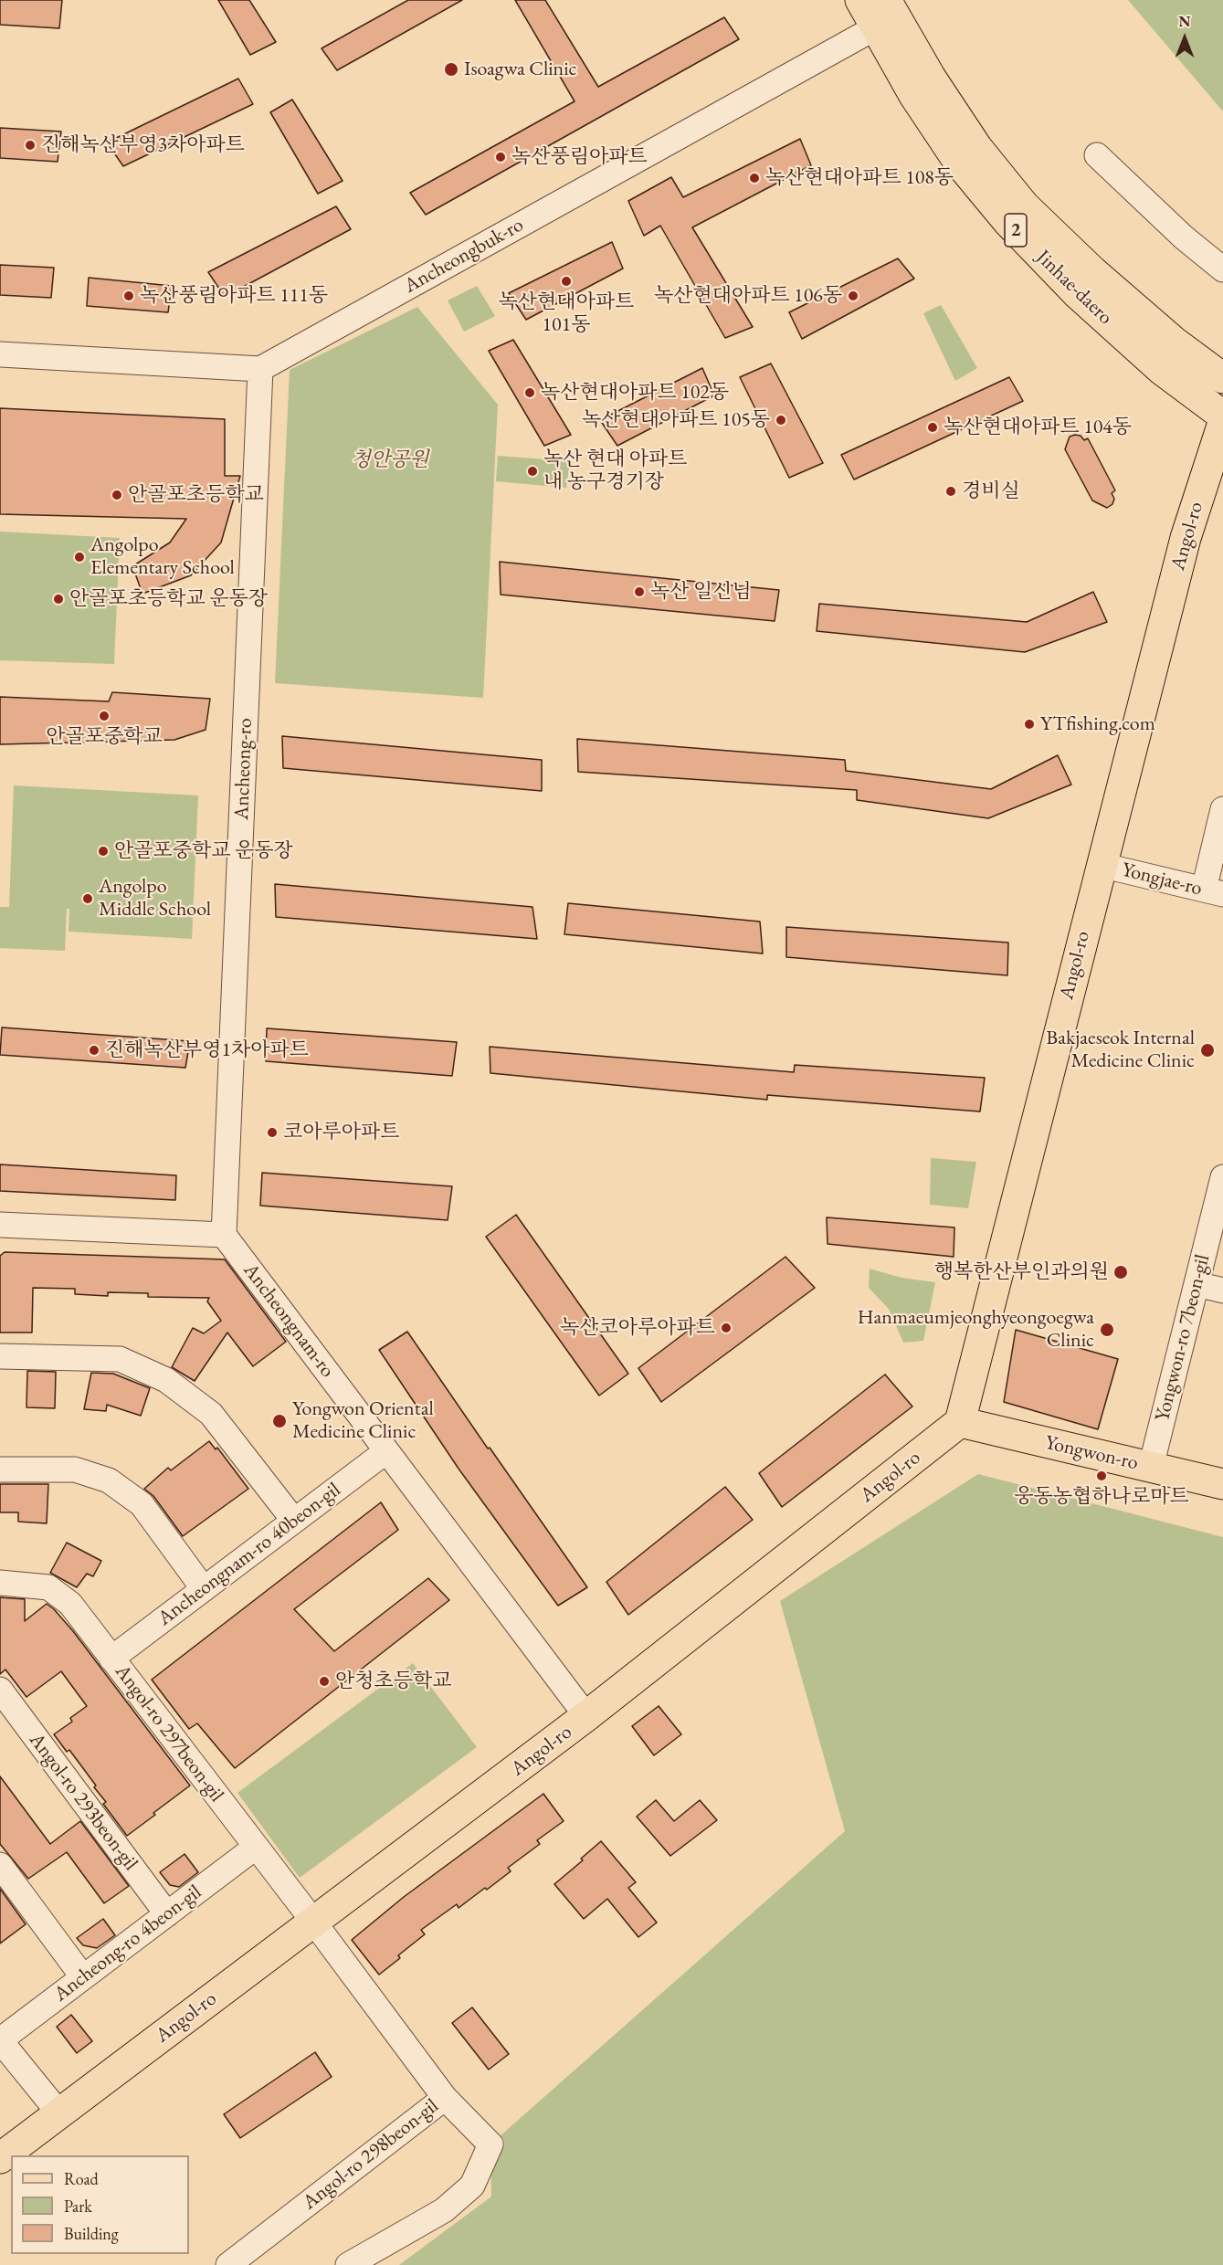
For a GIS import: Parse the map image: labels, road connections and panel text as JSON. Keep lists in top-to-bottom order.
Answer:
{
  "streets": {
    "main road": [
      "2",
      "Jinhae-daero",
      "Angol-ro",
      "Yongwon-ro"
    ],
    "street": [
      "Ancheongbuk-ro",
      "Ancheong-ro",
      "Yongjae-ro",
      "Ancheongnam-ro",
      "Yongwon-ro 7beon-gil",
      "Ancheongnam-ro 40beon-gil",
      "Angol-ro 297beon-gil",
      "Angol-ro 293beon-gil",
      "Ancheong-ro 4beon-gil",
      "Angol-ro 298beon-gil"
    ]
  },
  "crossings": [
    ["Ancheongbuk-ro", "Jinhae-daero"],
    ["Ancheongbuk-ro", "Ancheong-ro"],
    ["Angol-ro", "Yongjae-ro"],
    ["Angol-ro", "Ancheongnam-ro"],
    ["Angol-ro", "Yongwon-ro"],
    ["Angol-ro", "Angol-ro 297beon-gil"],
    ["Angol-ro", "Angol-ro 298beon-gil"],
    ["Ancheong-ro", "Ancheongnam-ro"],
    ["Ancheongnam-ro", "Ancheongnam-ro 40beon-gil"],
    ["Yongwon-ro 7beon-gil", "Yongwon-ro"],
    ["Ancheongnam-ro 40beon-gil", "Angol-ro 297beon-gil"],
    ["Angol-ro 297beon-gil", "Ancheong-ro 4beon-gil"],
    ["Angol-ro 297beon-gil", "Angol-ro 298beon-gil"],
    ["Angol-ro 293beon-gil", "Ancheong-ro 4beon-gil"]
  ],
  "parks": ["청안공원"],
  "places": [
    "Isoagwa Clinic",
    "진해녹산부영3차아파트",
    "녹산풍림아파트",
    "녹산현대아파트 108동",
    "녹산현대아파트 101동",
    "녹산풍림아파트 111동",
    "녹산현대아파트 106동",
    "녹산현대아파트 102동",
    "녹산현대아파트 105동",
    "녹산현대아파트 104동",
    "녹산 현대 아파트 내 농구경기장",
    "경비실",
    "안골포초등학교",
    "Angolpo Elementary School",
    "녹산 일신님",
    "안골포초등학교 운동장",
    "안골포중학교",
    "YTfishing.com",
    "안골포중학교 운동장",
    "Angolpo Middle School",
    "진해녹산부영1차아파트",
    "Bakjaeseok Internal Medicine Clinic",
    "코아루아파트",
    "행복한산부인과의원",
    "녹산코아루아파트",
    "Hanmaeumjeonghyeongoegwa Clinic",
    "Yongwon Oriental Medicine Clinic",
    "웅동농협하나로마트",
    "안청초등학교"
  ],
  "legend": ["Road", "Park", "Building"],
  "north": "top"
}
